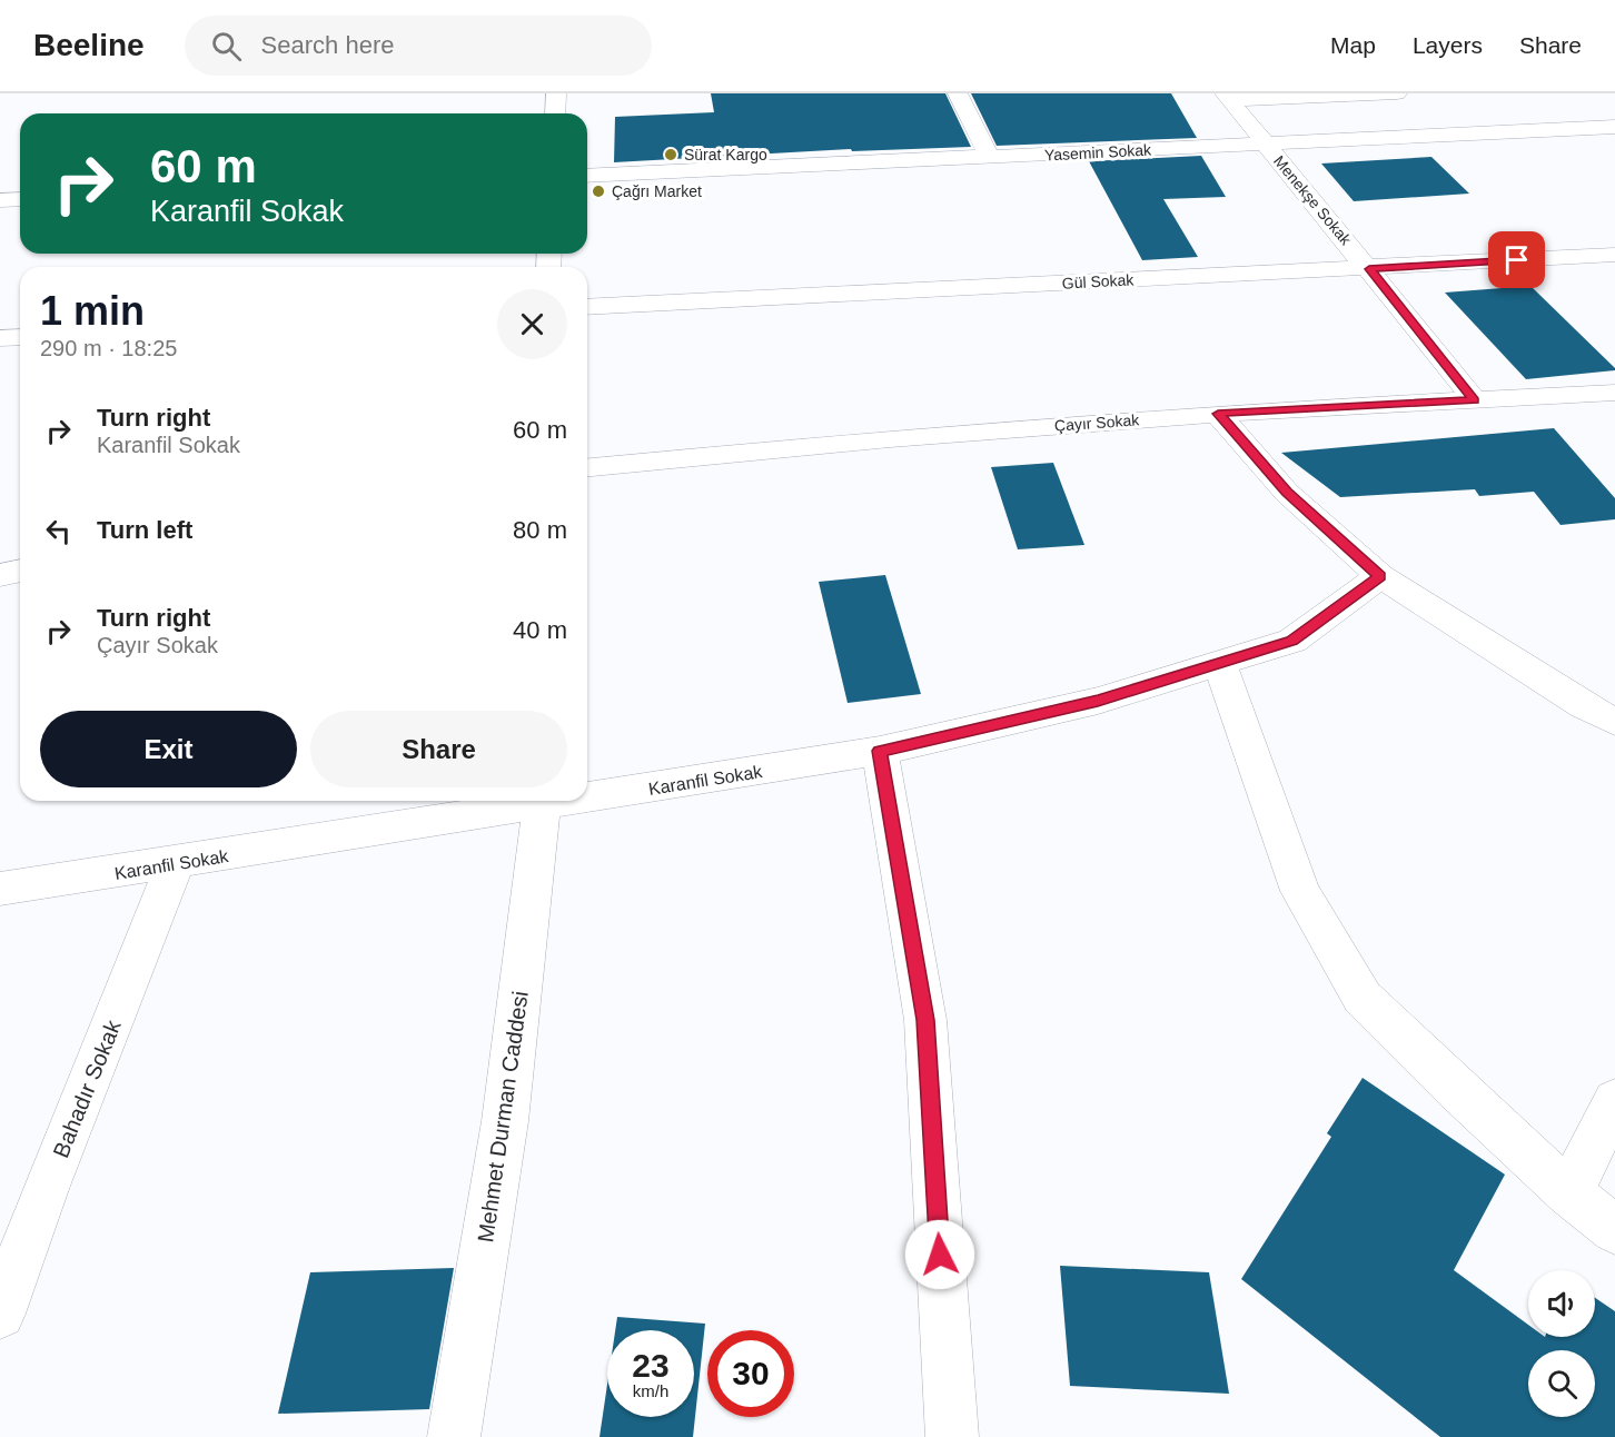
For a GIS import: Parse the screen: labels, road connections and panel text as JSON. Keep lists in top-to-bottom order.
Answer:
{
  "streets": {
    "street": [
      "Yasemin Sokak",
      "Menekşe Sokak",
      "Gül Sokak",
      "Çayır Sokak",
      "Karanfil Sokak",
      "Bahadır Sokak",
      "Mehmet Durman Caddesi"
    ]
  },
  "crossings": [
    ["Yasemin Sokak", "Menekşe Sokak"],
    ["Menekşe Sokak", "Gül Sokak"],
    ["Menekşe Sokak", "Çayır Sokak"],
    ["Karanfil Sokak", "Bahadır Sokak"]
  ],
  "places": ["Sürat Kargo", "Çağrı Market"],
  "page": {
    "header": "Beeline",
    "search": "Search here",
    "nav": ["Map", "Layers", "Share"],
    "turn": ["60 m", "Karanfil Sokak"],
    "heading": ["1 min", "290 m · 18:25"],
    "list": [
      {
        "name": "Turn right",
        "note": "Karanfil Sokak",
        "value": "60 m"
      },
      {
        "name": "Turn left",
        "value": "80 m"
      },
      {
        "name": "Turn right",
        "note": "Çayır Sokak",
        "value": "40 m"
      }
    ],
    "buttons": ["Exit", "Share"],
    "speed": "23 km/h",
    "limit": "30"
  }
}
